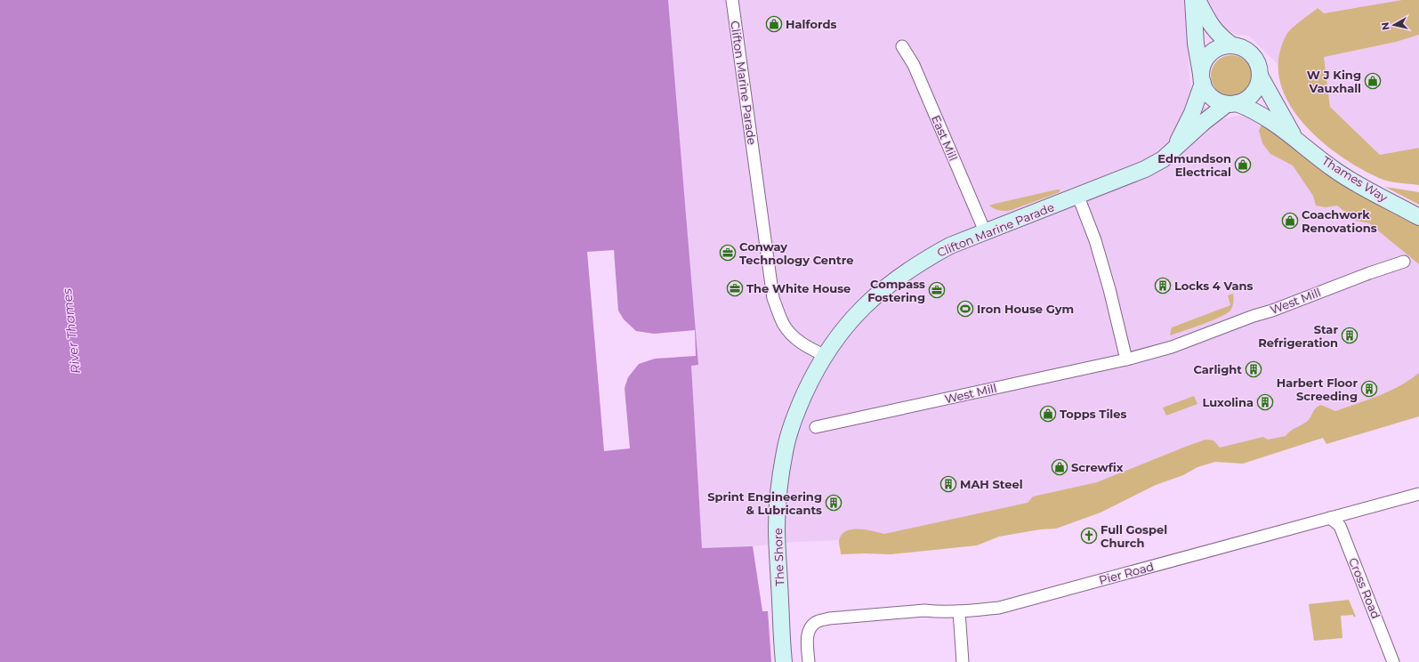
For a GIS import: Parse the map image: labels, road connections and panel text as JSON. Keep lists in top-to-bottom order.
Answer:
{
  "streets": {
    "street": [
      "Clifton Marine Parade",
      "East Mill",
      "Thames Way",
      "West Mill",
      "The Shore",
      "Pier Road",
      "Cross Road"
    ]
  },
  "crossings": [
    ["Clifton Marine Parade", "East Mill"],
    ["Clifton Marine Parade", "Thames Way"],
    ["Clifton Marine Parade", "The Shore"],
    ["Pier Road", "Cross Road"]
  ],
  "water": ["River Thames"],
  "places": {
    "shop": [
      "Halfords",
      "W J King Vauxhall",
      "Edmundson Electrical",
      "Coachwork Renovations",
      "Topps Tiles",
      "Screwfix"
    ],
    "office": ["Conway Technology Centre", "The White House", "Compass Fostering"],
    "building": [
      "Locks 4 Vans",
      "Star Refrigeration",
      "Carlight",
      "Harbert Floor Screeding",
      "Luxolina",
      "MAH Steel",
      "Sprint Engineering & Lubricants"
    ],
    "sports": ["Iron House Gym"],
    "church": ["Full Gospel Church"]
  },
  "north": "left"
}
